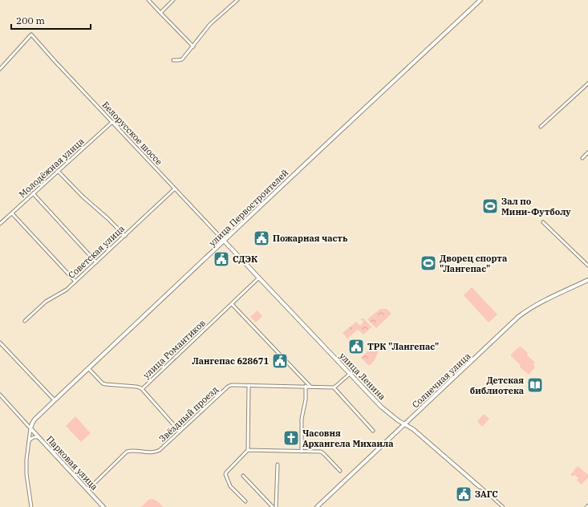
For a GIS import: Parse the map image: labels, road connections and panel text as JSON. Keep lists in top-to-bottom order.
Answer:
{
  "streets": {
    "street": [
      "Белорусское шоссе",
      "Молодёжная улица",
      "улица Первостроителей",
      "Советская улица",
      "улица Романтиков",
      "улица Ленина",
      "Солнечная улица",
      "Звёздный проезд",
      "Парковая улица"
    ]
  },
  "crossings": [
    ["Белорусское шоссе", "Молодёжная улица"],
    ["Белорусское шоссе", "улица Первостроителей"],
    ["Белорусское шоссе", "Советская улица"],
    ["Белорусское шоссе", "улица Ленина"],
    ["улица Первостроителей", "улица Романтиков"],
    ["улица Первостроителей", "улица Ленина"],
    ["улица Первостроителей", "Парковая улица"],
    ["улица Романтиков", "улица Ленина"],
    ["улица Ленина", "Солнечная улица"],
    ["Звёздный проезд", "Парковая улица"]
  ],
  "places": {
    "sports": ["Зал по Мини-Футболу", "Дворец спорта \"Лангепас\""],
    "public building": [
      "Пожарная часть",
      "СДЭК",
      "ТРК \"Лангепас\"",
      "Лангепас 628671",
      "ЗАГС"
    ],
    "library": ["Детская библиотека"],
    "church": ["Часовня Архангела Михаила"]
  },
  "scale_bar": "200 m"
}
